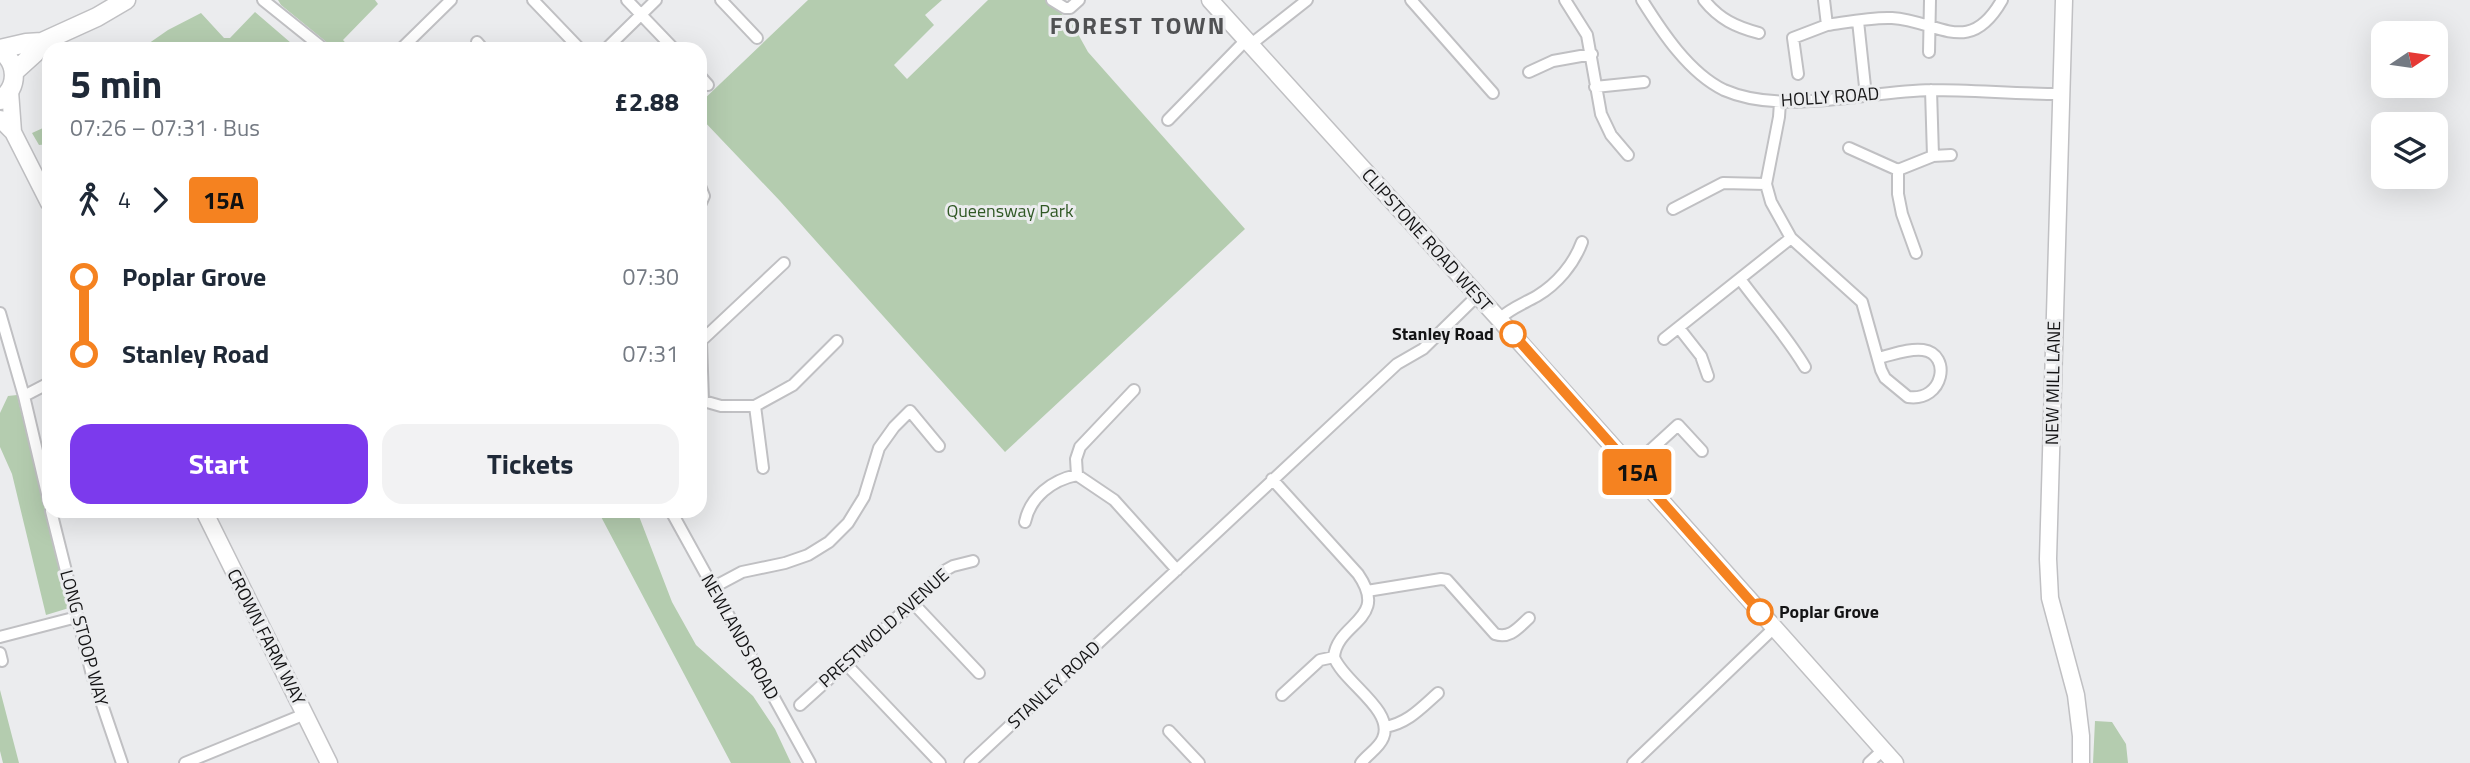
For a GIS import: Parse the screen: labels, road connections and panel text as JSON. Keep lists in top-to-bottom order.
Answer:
{
  "streets": {
    "street": [
      "HOLLY ROAD",
      "CLIPSTONE ROAD WEST",
      "NEW MILL LANE",
      "PRESTWOLD AVENUE",
      "CROWN FARM WAY",
      "NEWLANDS ROAD",
      "LONG STOOP WAY",
      "STANLEY ROAD"
    ]
  },
  "crossings": [
    ["HOLLY ROAD", "NEW MILL LANE"],
    ["CLIPSTONE ROAD WEST", "STANLEY ROAD"]
  ],
  "districts": ["FOREST TOWN"],
  "parks": ["Queensway Park"],
  "places": ["Stanley Road", "Poplar Grove"],
  "lines": ["bus line 15A"],
  "north": "right",
  "page": {
    "on_map": "15A",
    "heading": ["5 min", "07:26 – 07:31 · Bus", "£2.88"],
    "legs": ["4", "15A"],
    "list": [
      {
        "name": "Poplar Grove",
        "value": "07:30"
      },
      {
        "name": "Stanley Road",
        "value": "07:31"
      }
    ],
    "buttons": ["Start", "Tickets"]
  }
}
